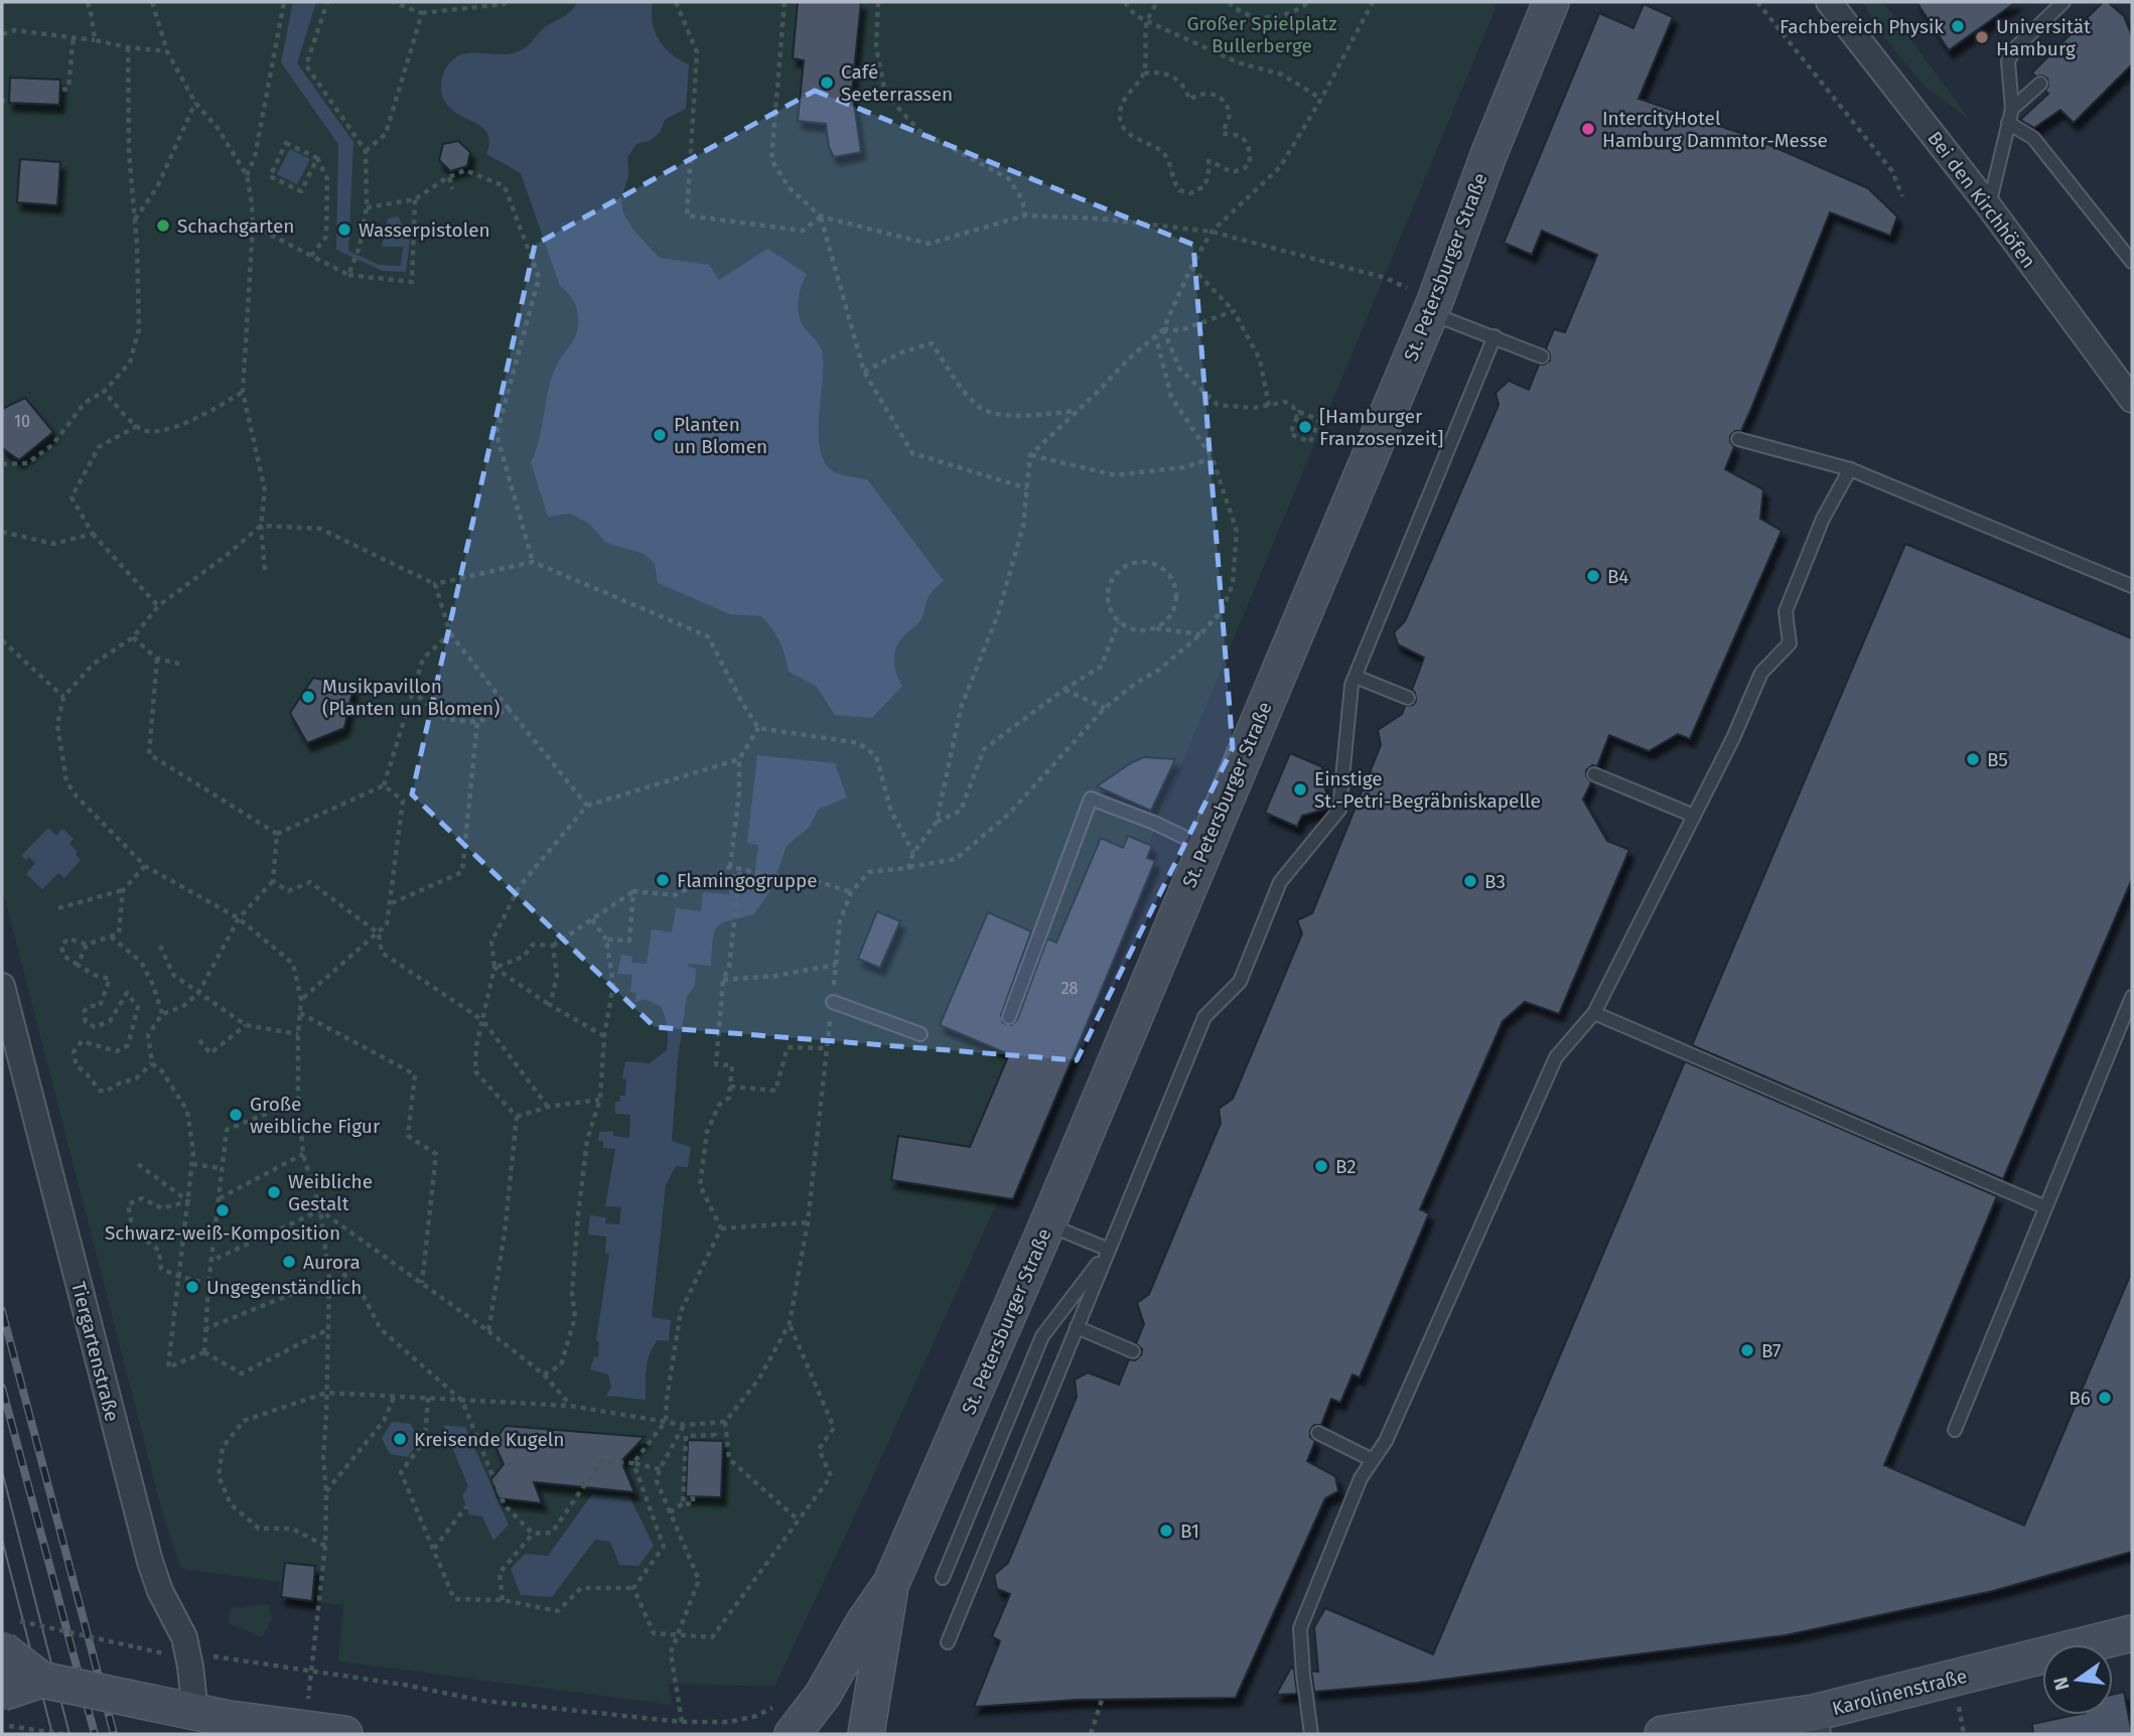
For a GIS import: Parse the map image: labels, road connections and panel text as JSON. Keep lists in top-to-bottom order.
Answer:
{
  "streets": {
    "street": [
      "Bei den Kirchhöfen",
      "St. Petersburger Straße",
      "Tiergartenstraße",
      "Karolinenstraße"
    ]
  },
  "parks": ["Großer Spielplatz Bullerberge"],
  "places": [
    "Fachbereich Physik",
    "Universität Hamburg",
    "Café Seeterrassen",
    "IntercityHotel Hamburg Dammtor-Messe",
    "Schachgarten",
    "Wasserpistolen",
    "[Hamburger Franzosenzeit]",
    "Planten un Blomen",
    "B4",
    "Musikpavillon (Planten un Blomen)",
    "B5",
    "Einstige St.-Petri-Begräbniskapelle",
    "Flamingogruppe",
    "B3",
    "Große weibliche Figur",
    "B2",
    "Weibliche Gestalt",
    "Schwarz-weiß-Komposition",
    "Aurora",
    "Ungegenständlich",
    "B7",
    "B6",
    "Kreisende Kugeln",
    "B1"
  ],
  "house_numbers": ["10", "28"],
  "north": "left"
}
